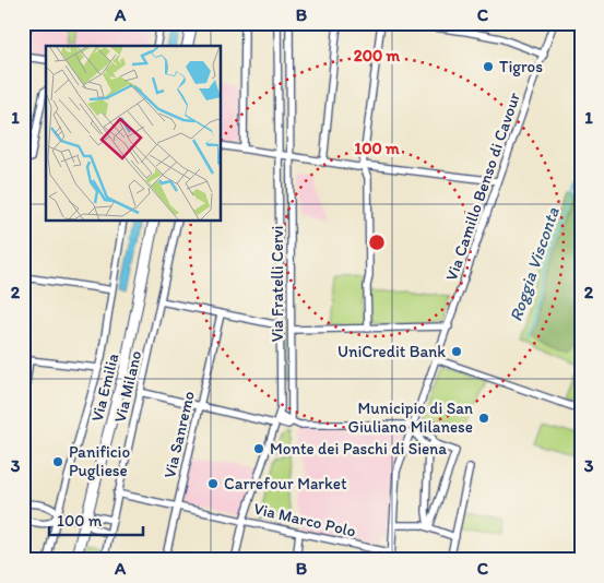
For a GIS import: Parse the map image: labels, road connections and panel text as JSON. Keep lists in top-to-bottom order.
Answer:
{
  "streets": {
    "main road": ["Via Emilia"],
    "street": [
      "Via Camillo Benso di Cavour",
      "Via Fratelli Cervi",
      "Via Milano",
      "Via Sanremo",
      "Via Marco Polo"
    ]
  },
  "crossings": [
    ["Via Camillo Benso di Cavour", "Via Marco Polo"],
    ["Via Milano", "Via Marco Polo"],
    ["Via Sanremo", "Via Marco Polo"]
  ],
  "water": ["Roggia Visconta"],
  "places": [
    "Tigros",
    "UniCredit Bank",
    "Municipio di San Giuliano Milanese",
    "Monte dei Paschi di Siena",
    "Panificio Pugliese",
    "Carrefour Market"
  ],
  "scale_bar": "100 m",
  "grid": {
    "columns": ["A", "B", "C"],
    "rows": ["1", "2", "3"]
  },
  "rings": ["200 m", "100 m"]
}
